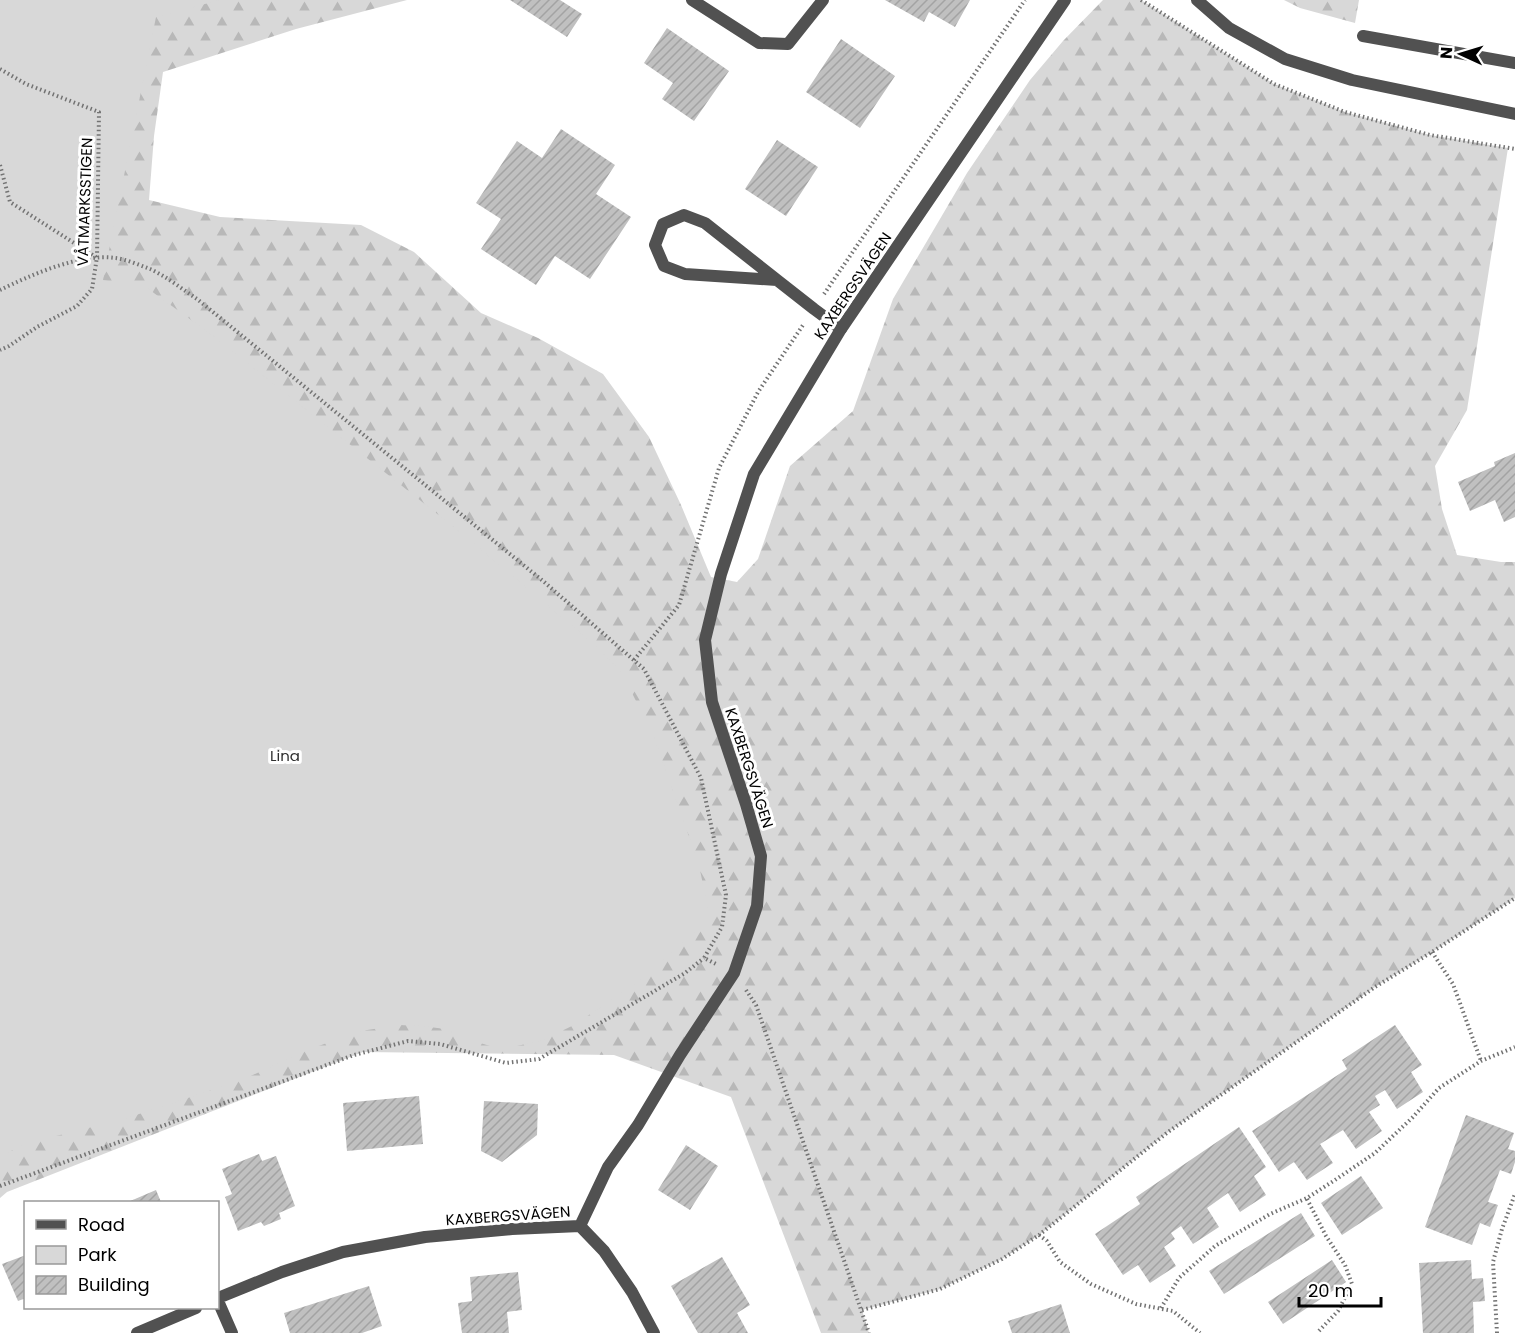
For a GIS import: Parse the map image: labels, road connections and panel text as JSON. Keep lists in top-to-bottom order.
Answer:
{
  "streets": {
    "street": ["KAXBERGSVÄGEN"],
    "path": ["VÅTMARKSSTIGEN"]
  },
  "parks": ["Lina"],
  "legend": ["Road", "Park", "Building"],
  "scale_bar": "20 m",
  "north": "left"
}
